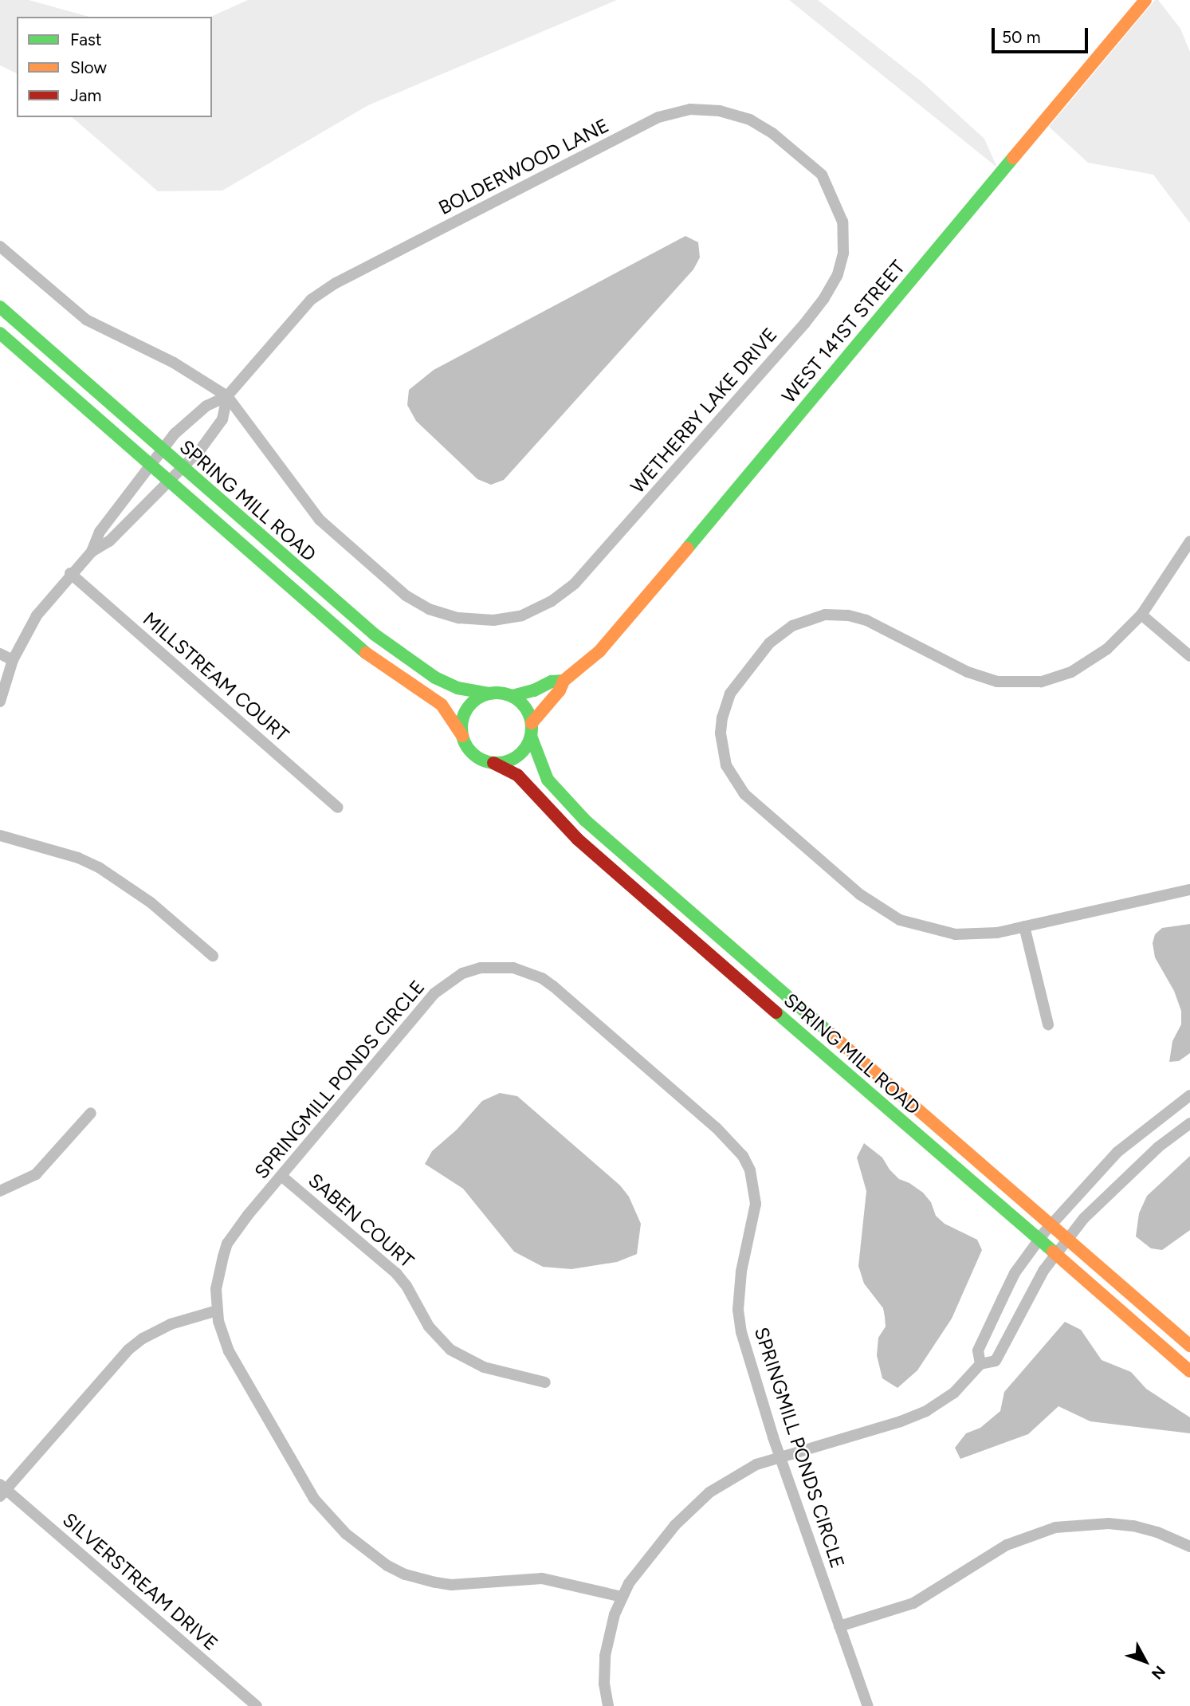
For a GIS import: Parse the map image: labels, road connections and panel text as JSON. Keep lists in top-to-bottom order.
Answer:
{
  "streets": {
    "street": [
      "BOLDERWOOD LANE",
      "WEST 141ST STREET",
      "WETHERBY LAKE DRIVE",
      "SPRING MILL ROAD",
      "MILLSTREAM COURT",
      "SPRINGMILL PONDS CIRCLE",
      "SABEN COURT",
      "SILVERSTREAM DRIVE"
    ]
  },
  "crossings": [
    ["BOLDERWOOD LANE", "WETHERBY LAKE DRIVE"],
    ["BOLDERWOOD LANE", "SPRING MILL ROAD"],
    ["WEST 141ST STREET", "SPRING MILL ROAD"],
    ["SPRINGMILL PONDS CIRCLE", "SABEN COURT"]
  ],
  "legend": ["Fast", "Slow", "Jam"],
  "scale_bar": "50 m",
  "north": "bottom right"
}
